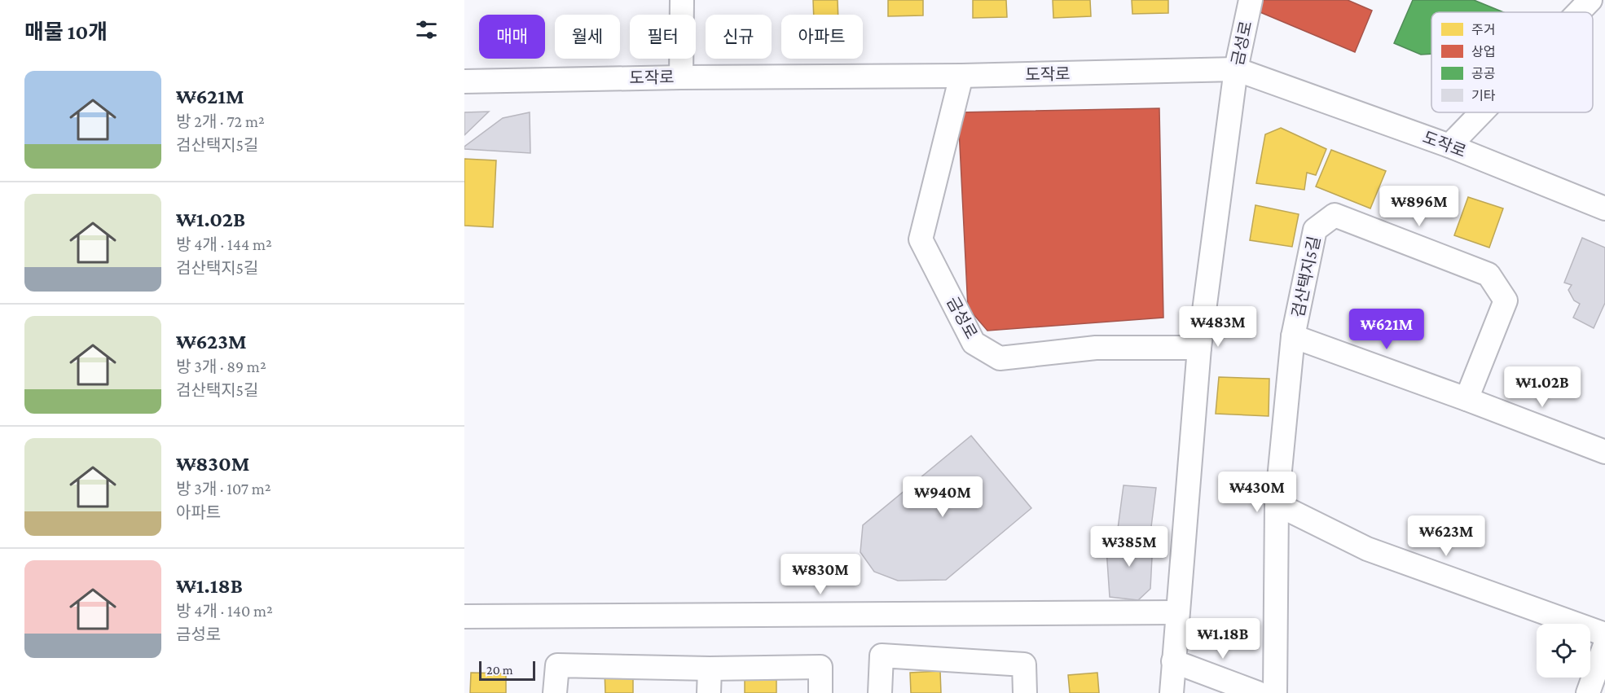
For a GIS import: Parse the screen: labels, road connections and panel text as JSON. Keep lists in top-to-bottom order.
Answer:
{
  "streets": {
    "street": ["금성로", "도작로", "검산택지5길"]
  },
  "crossings": [
    ["금성로", "도작로"]
  ],
  "legend": [
    "주거",
    "상업",
    "공공",
    "기타"
  ],
  "scale_bar": "20 m",
  "page": {
    "heading": "매물 10개",
    "chip": [
      "매매",
      "월세",
      "필터",
      "신규",
      "아파트"
    ],
    "list": [
      {
        "name": "₩621M",
        "note": "방 2개 · 72 m² · 검산택지5길"
      },
      {
        "name": "₩1.02B",
        "note": "방 4개 · 144 m² · 검산택지5길"
      },
      {
        "name": "₩623M",
        "note": "방 3개 · 89 m² · 검산택지5길"
      },
      {
        "name": "₩830M",
        "note": "방 3개 · 107 m² · 아파트"
      },
      {
        "name": "₩1.18B",
        "note": "방 4개 · 140 m² · 금성로"
      }
    ],
    "price": [
      "₩896M",
      "₩483M",
      "₩621M",
      "₩1.02B",
      "₩430M",
      "₩940M",
      "₩623M",
      "₩385M",
      "₩830M",
      "₩1.18B"
    ],
    "scale": "20 m"
  }
}
